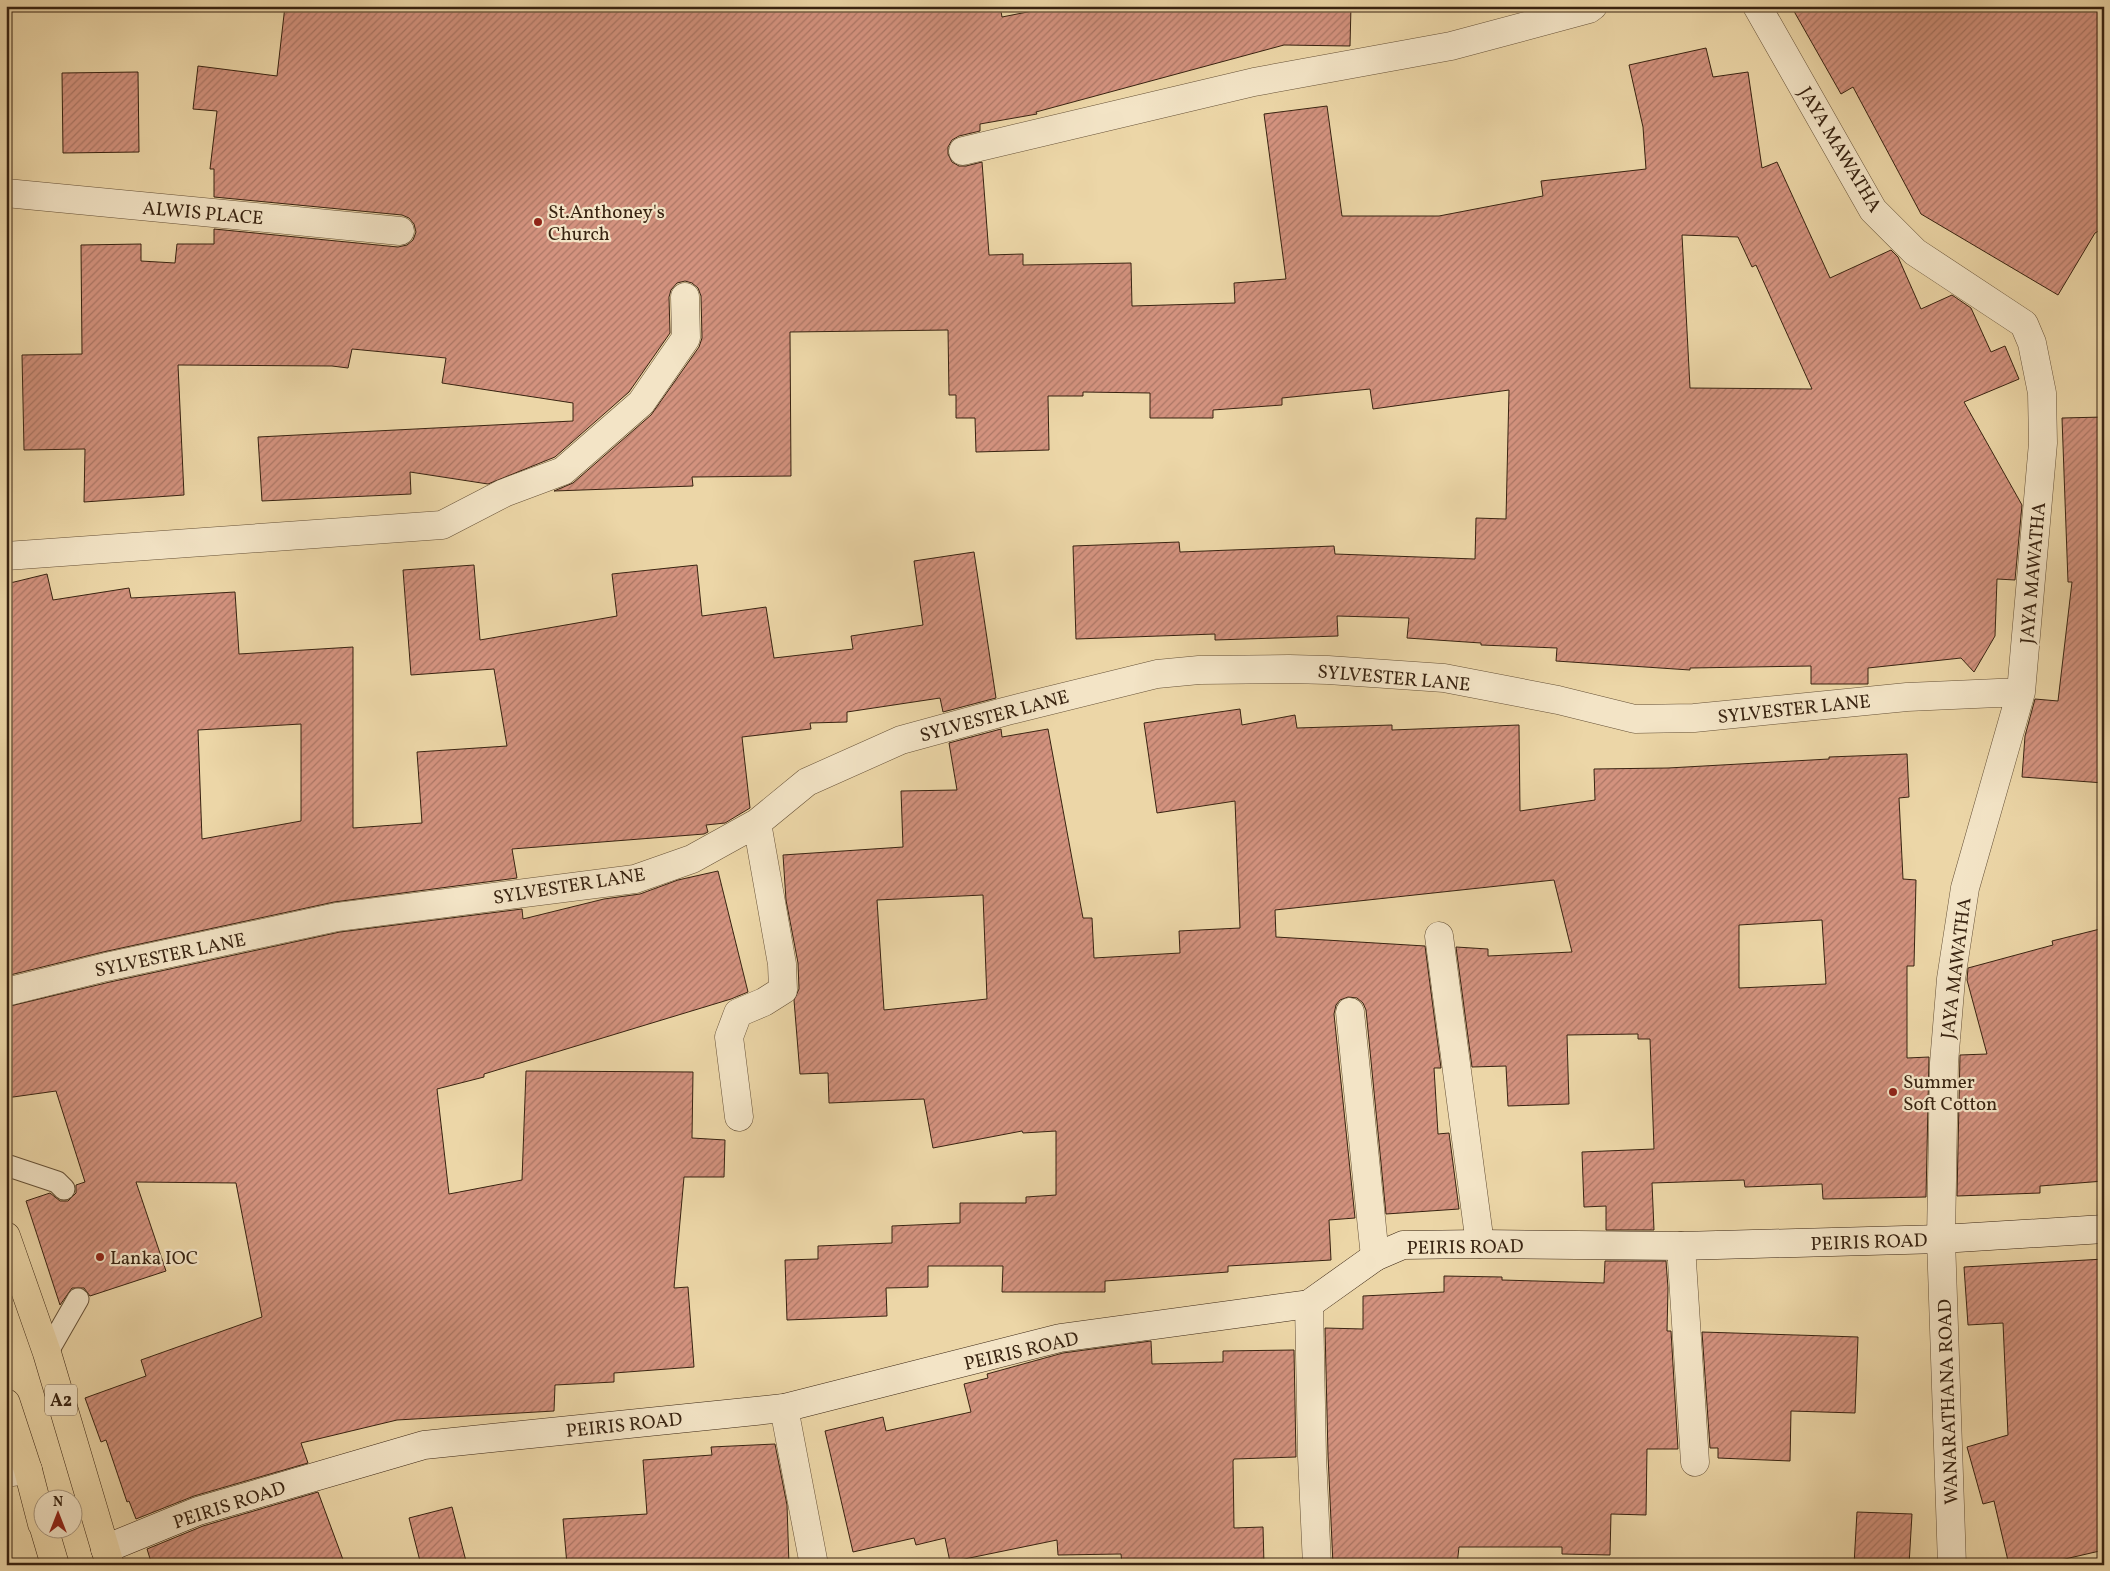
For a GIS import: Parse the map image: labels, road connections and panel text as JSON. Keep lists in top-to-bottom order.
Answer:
{
  "streets": {
    "highway": ["A2"],
    "street": [
      "JAYA MAWATHA",
      "ALWIS PLACE",
      "SYLVESTER LANE",
      "PEIRIS ROAD",
      "WANARATHANA ROAD"
    ]
  },
  "crossings": [
    ["JAYA MAWATHA", "SYLVESTER LANE"],
    ["JAYA MAWATHA", "PEIRIS ROAD"],
    ["JAYA MAWATHA", "WANARATHANA ROAD"],
    ["PEIRIS ROAD", "A2"],
    ["PEIRIS ROAD", "WANARATHANA ROAD"]
  ],
  "places": ["St.Anthoney's Church", "Summer Soft Cotton", "Lanka IOC"],
  "north": "top"
}
